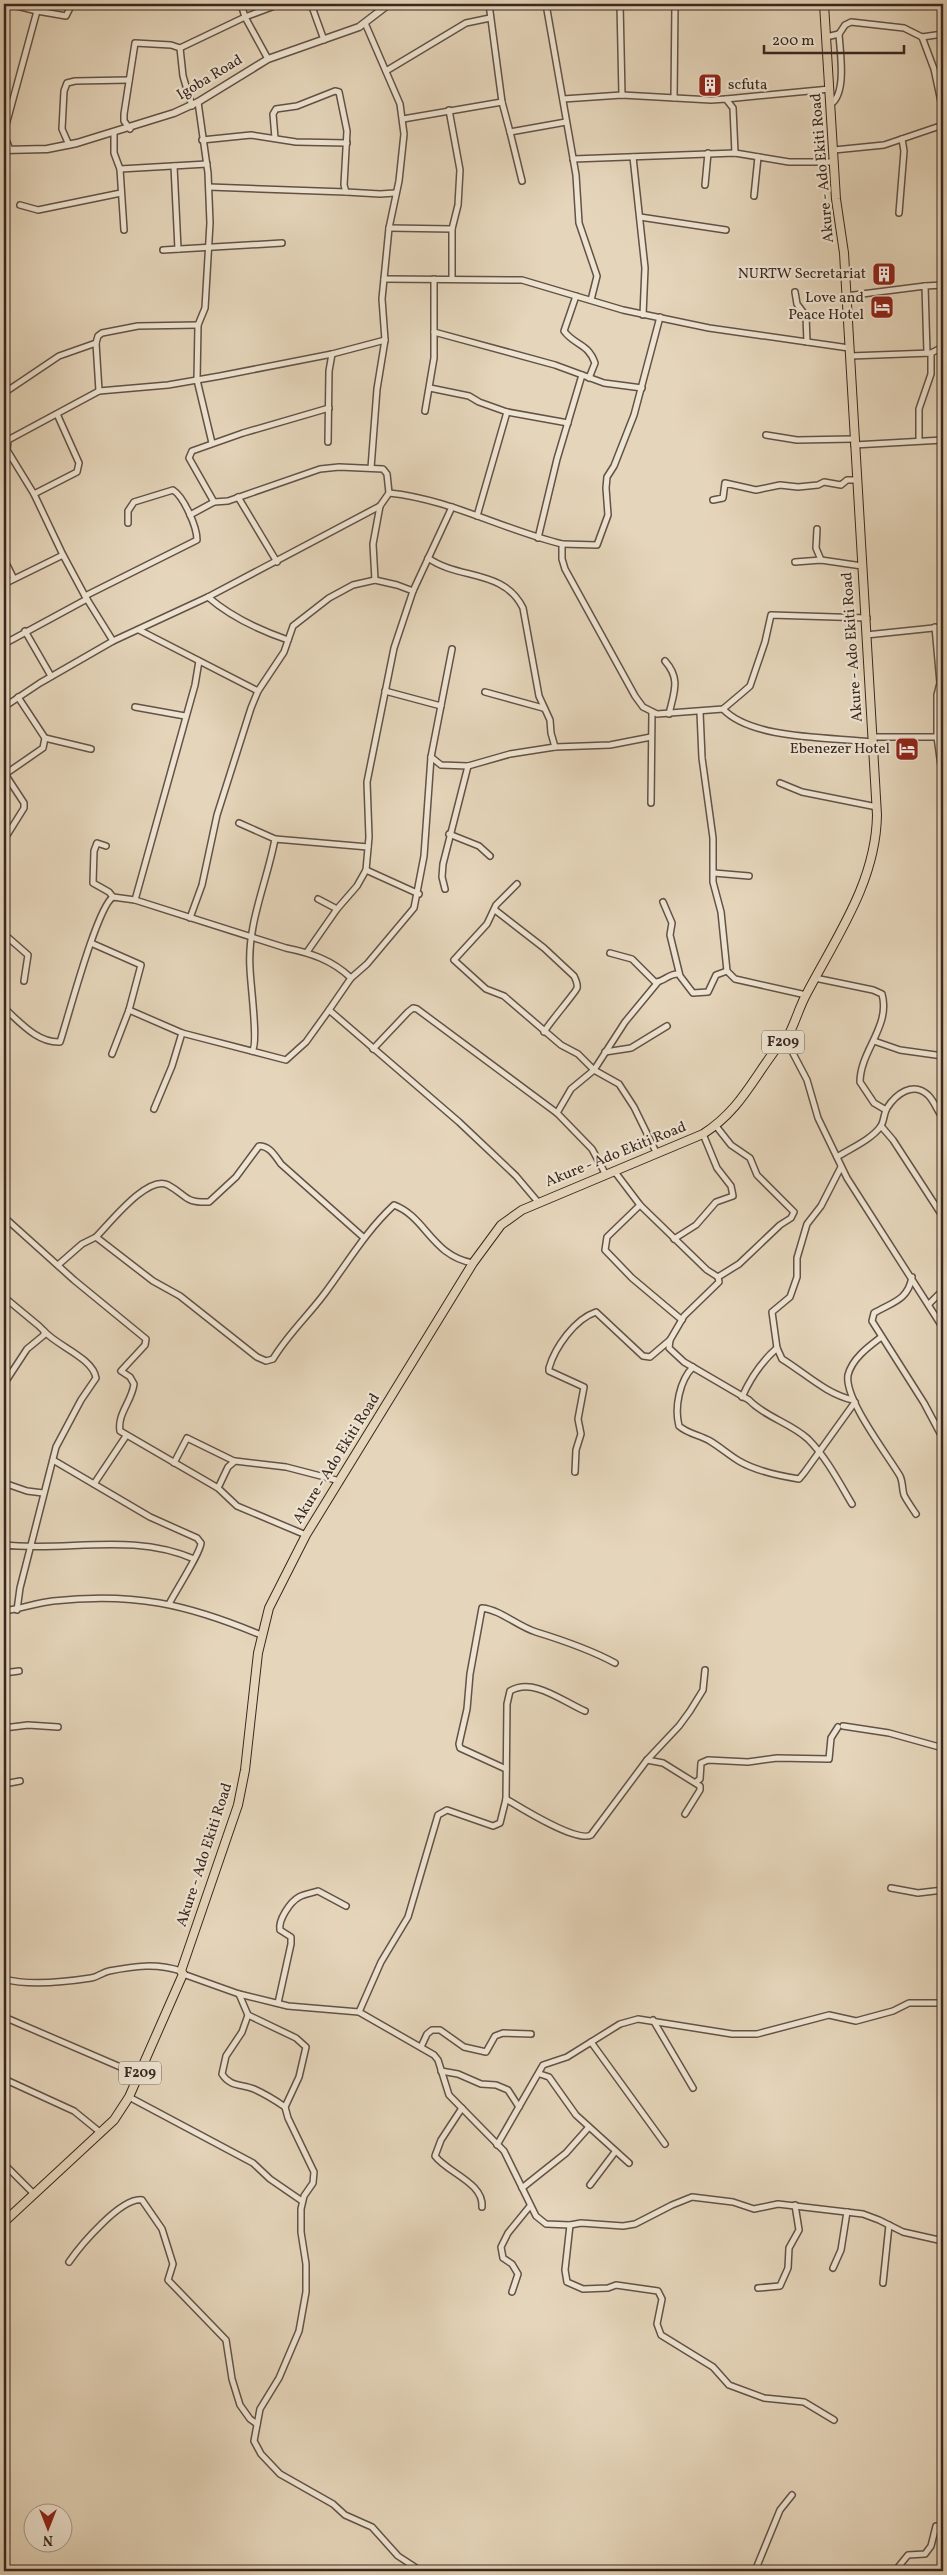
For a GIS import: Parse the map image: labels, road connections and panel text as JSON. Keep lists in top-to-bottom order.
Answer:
{
  "streets": {
    "main road": ["Akure - Ado Ekiti Road", "F209"],
    "street": ["Igoba Road"]
  },
  "places": {
    "building": ["scfuta", "NURTW Secretariat"],
    "hotel": ["Love and Peace Hotel", "Ebenezer Hotel"]
  },
  "scale_bar": "200 m",
  "north": "bottom"
}
